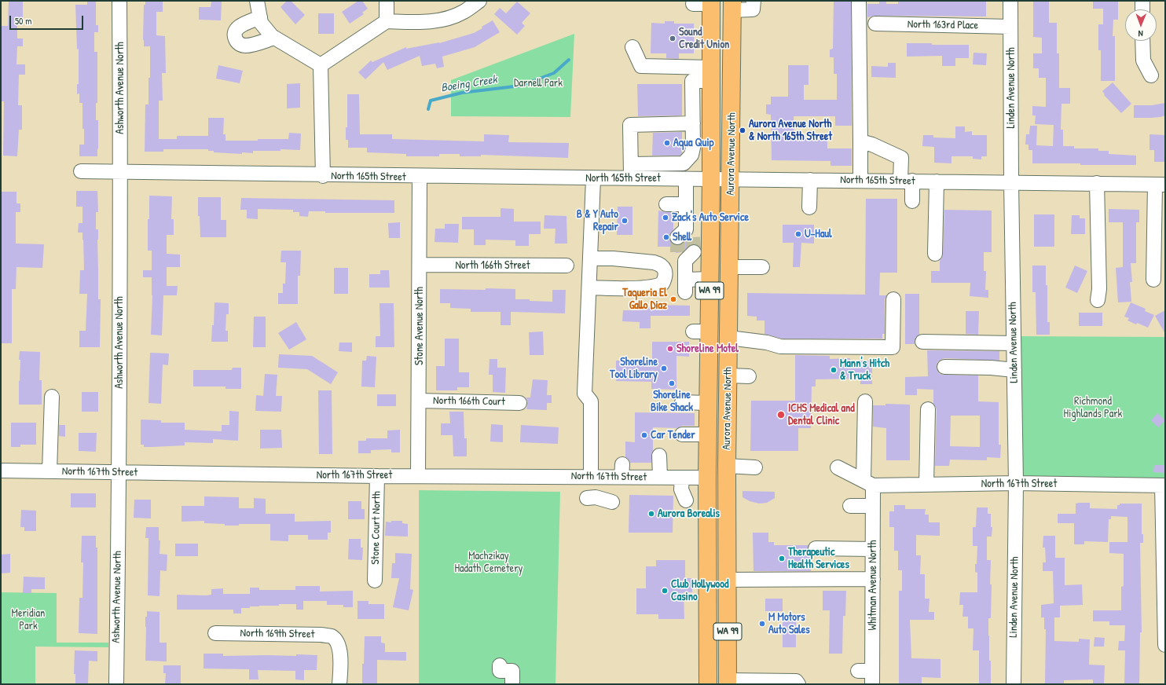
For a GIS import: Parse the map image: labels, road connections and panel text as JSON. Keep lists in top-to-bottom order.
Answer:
{
  "streets": {
    "highway": ["Aurora Avenue North", "WA 99"],
    "street": [
      "North 163rd Place",
      "Ashworth Avenue North",
      "Linden Avenue North",
      "North 165th Street",
      "North 166th Street",
      "Stone Avenue North",
      "North 166th Court",
      "North 167th Street",
      "Stone Court North",
      "Whitman Avenue North",
      "North 169th Street"
    ]
  },
  "crossings": [
    ["North 163rd Place", "Linden Avenue North"],
    ["Ashworth Avenue North", "North 165th Street"],
    ["Ashworth Avenue North", "North 167th Street"],
    ["Linden Avenue North", "North 165th Street"],
    ["Linden Avenue North", "North 167th Street"],
    ["Aurora Avenue North", "North 165th Street"],
    ["Aurora Avenue North", "North 167th Street"],
    ["North 165th Street", "Stone Avenue North"],
    ["North 166th Street", "Stone Avenue North"],
    ["Stone Avenue North", "North 166th Court"],
    ["Stone Avenue North", "North 167th Street"],
    ["North 167th Street", "Stone Court North"],
    ["North 167th Street", "Whitman Avenue North"]
  ],
  "water": ["Boeing Creek"],
  "parks": [
    "Darnell Park",
    "Richmond Highlands Park",
    "Machzikay Hadath Cemetery",
    "Meridian Park"
  ],
  "places": [
    "Sound Credit Union",
    "Aurora Avenue North & North 165th Street",
    "Aqua Quip",
    "Zack's Auto Service",
    "B & Y Auto Repair",
    "U-Haul",
    "Shell",
    "Taqueria El Gallo Diaz",
    "Shoreline Motel",
    "Shoreline Tool Library",
    "Mann's Hitch & Truck",
    "Shoreline Bike Shack",
    "ICHS Medical and Dental Clinic",
    "Car Tender",
    "Aurora Borealis",
    "Therapeutic Health Services",
    "Club Hollywood Casino",
    "M Motors Auto Sales"
  ],
  "scale_bar": "50 m",
  "north": "bottom"
}
